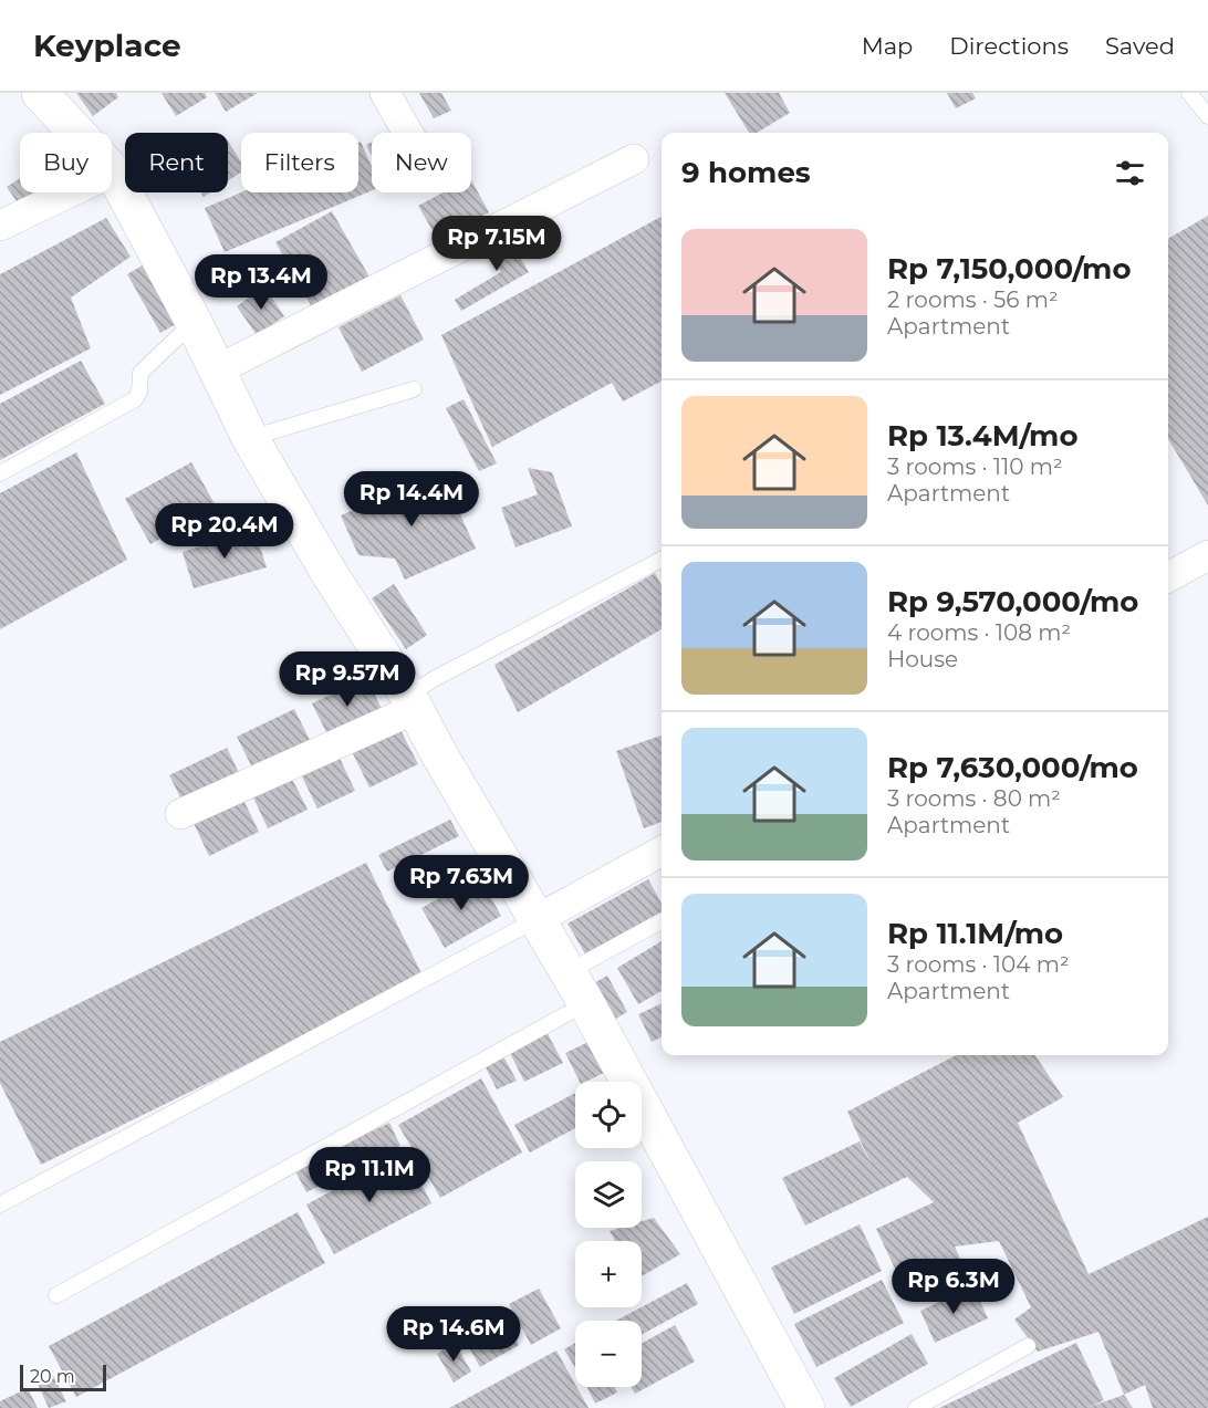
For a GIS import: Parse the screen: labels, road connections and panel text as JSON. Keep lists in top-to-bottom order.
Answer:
{
  "scale_bar": "20 m",
  "page": {
    "header": "Keyplace",
    "nav": ["Map", "Directions", "Saved"],
    "chip": [
      "Buy",
      "Rent",
      "Filters",
      "New"
    ],
    "heading": "9 homes",
    "list": [
      {
        "name": "Rp 7,150,000/mo",
        "note": "2 rooms · 56 m² · Apartment"
      },
      {
        "name": "Rp 13.4M/mo",
        "note": "3 rooms · 110 m² · Apartment"
      },
      {
        "name": "Rp 9,570,000/mo",
        "note": "4 rooms · 108 m² · House"
      },
      {
        "name": "Rp 7,630,000/mo",
        "note": "3 rooms · 80 m² · Apartment"
      },
      {
        "name": "Rp 11.1M/mo",
        "note": "3 rooms · 104 m² · Apartment"
      }
    ],
    "price": [
      "Rp 7.15M",
      "Rp 13.4M",
      "Rp 14.4M",
      "Rp 20.4M",
      "Rp 9.57M",
      "Rp 7.63M",
      "Rp 11.1M",
      "Rp 6.3M",
      "Rp 14.6M"
    ],
    "map_buttons": ["+", "−"],
    "scale": "20 m"
  }
}
